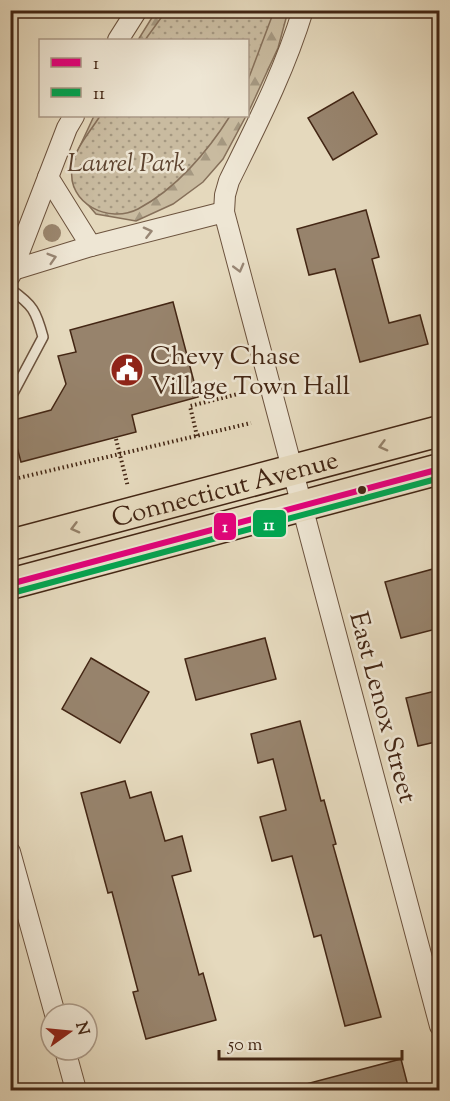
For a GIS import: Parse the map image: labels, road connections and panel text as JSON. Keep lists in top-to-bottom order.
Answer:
{
  "streets": {
    "main road": ["Connecticut Avenue"],
    "street": ["East Lenox Street"]
  },
  "crossings": [
    ["Connecticut Avenue", "East Lenox Street"]
  ],
  "parks": ["Laurel Park"],
  "places": {
    "public building": ["Chevy Chase Village Town Hall"]
  },
  "lines": ["transit line 1", "transit line 11"],
  "legend": ["1", "11"],
  "scale_bar": "50 m",
  "north": "right"
}
